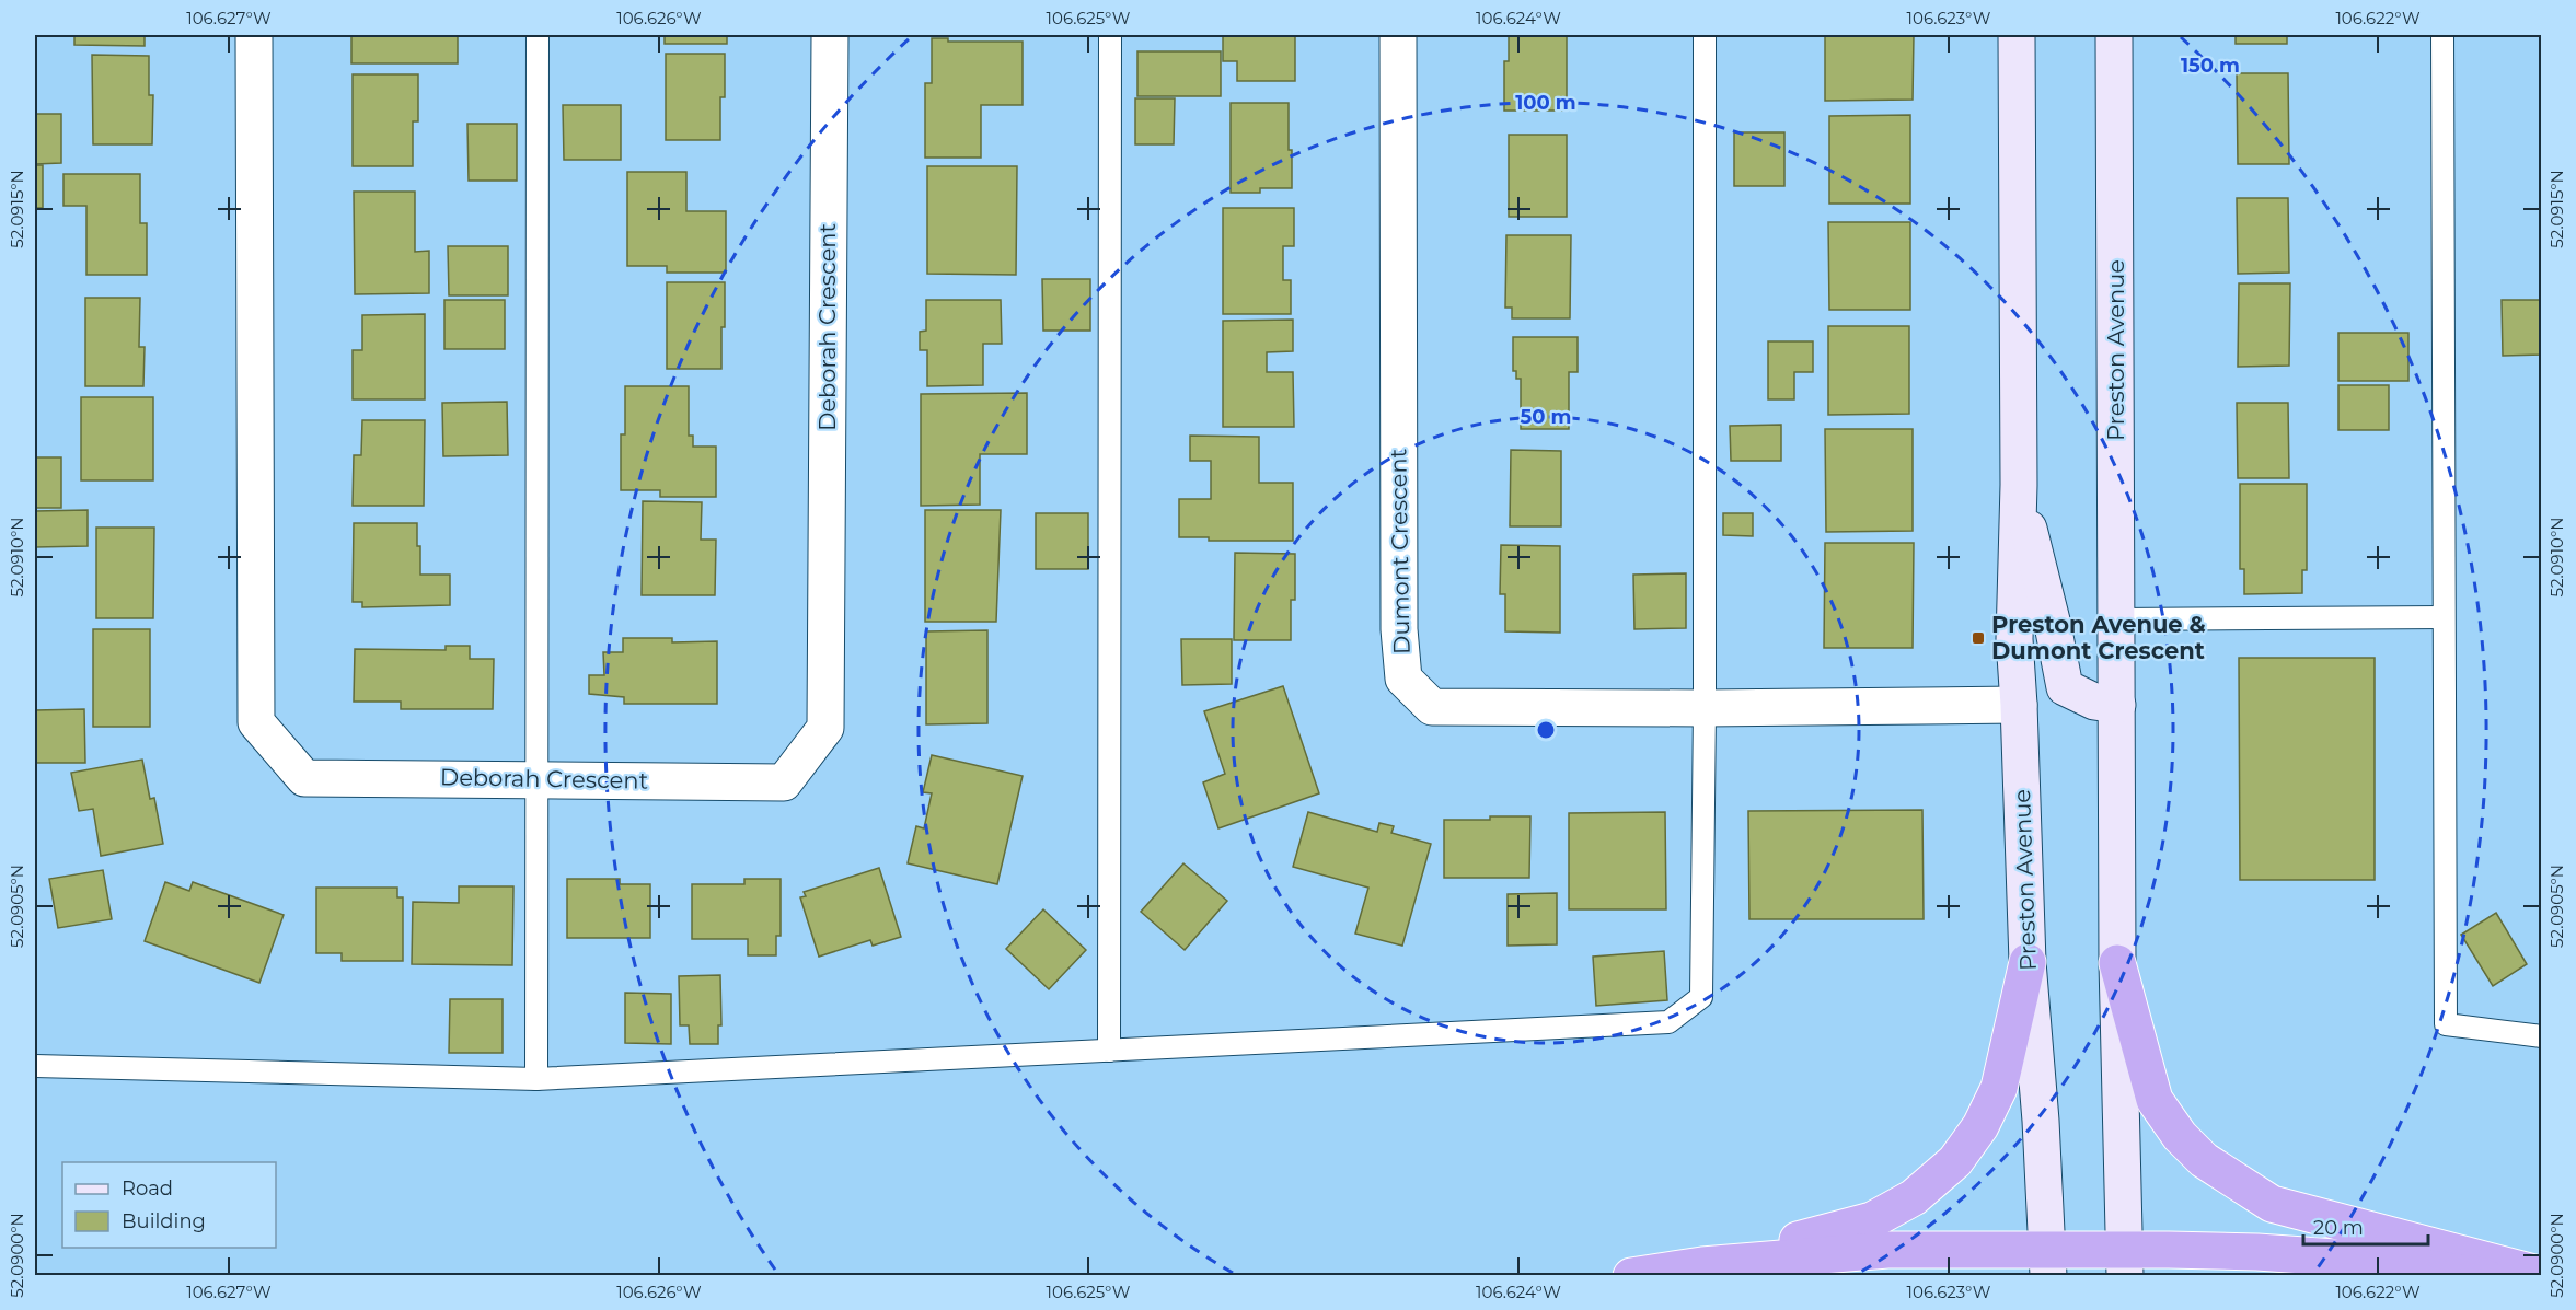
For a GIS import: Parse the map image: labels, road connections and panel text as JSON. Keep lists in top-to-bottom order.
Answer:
{
  "streets": {
    "main road": ["Preston Avenue"],
    "street": ["Deborah Crescent", "Dumont Crescent"]
  },
  "crossings": [
    ["Preston Avenue", "Dumont Crescent"]
  ],
  "places": {
    "transit": ["Preston Avenue & Dumont Crescent"]
  },
  "legend": ["Road", "Building"],
  "scale_bar": "20 m",
  "coordinates": [
    "106.627°W",
    "106.626°W",
    "106.625°W",
    "106.624°W",
    "106.623°W",
    "106.622°W",
    "52.0915°N",
    "52.0910°N",
    "52.0905°N",
    "52.0900°N"
  ],
  "rings": ["150 m", "100 m", "50 m"]
}
